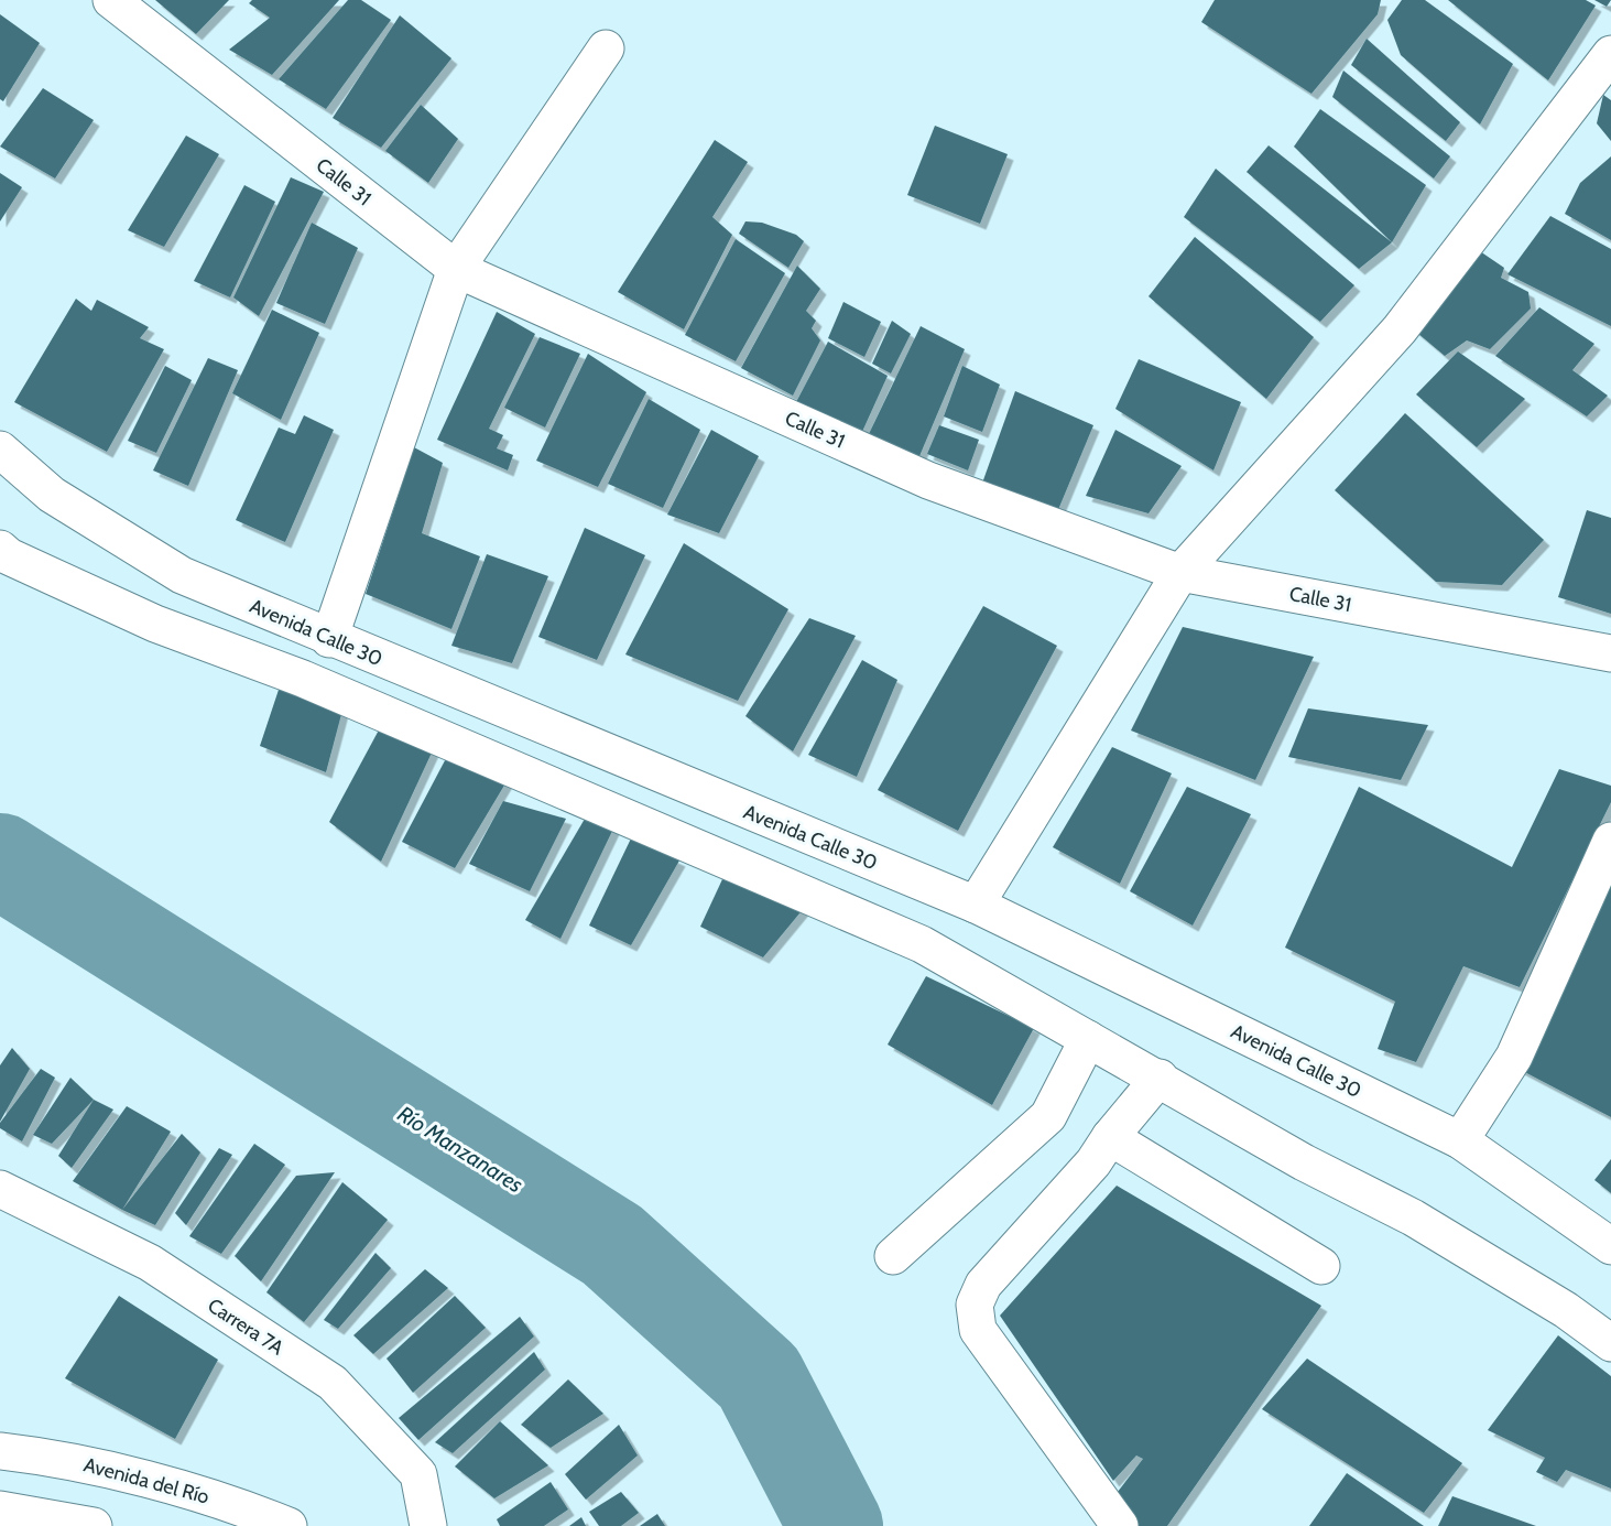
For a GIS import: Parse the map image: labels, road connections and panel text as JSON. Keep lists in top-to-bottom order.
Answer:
{
  "streets": {
    "main road": [
      "Calle 31",
      "Avenida Calle 30",
      "Carrera 7A",
      "Avenida del Río"
    ]
  },
  "water": ["Río Manzanares"]
}
